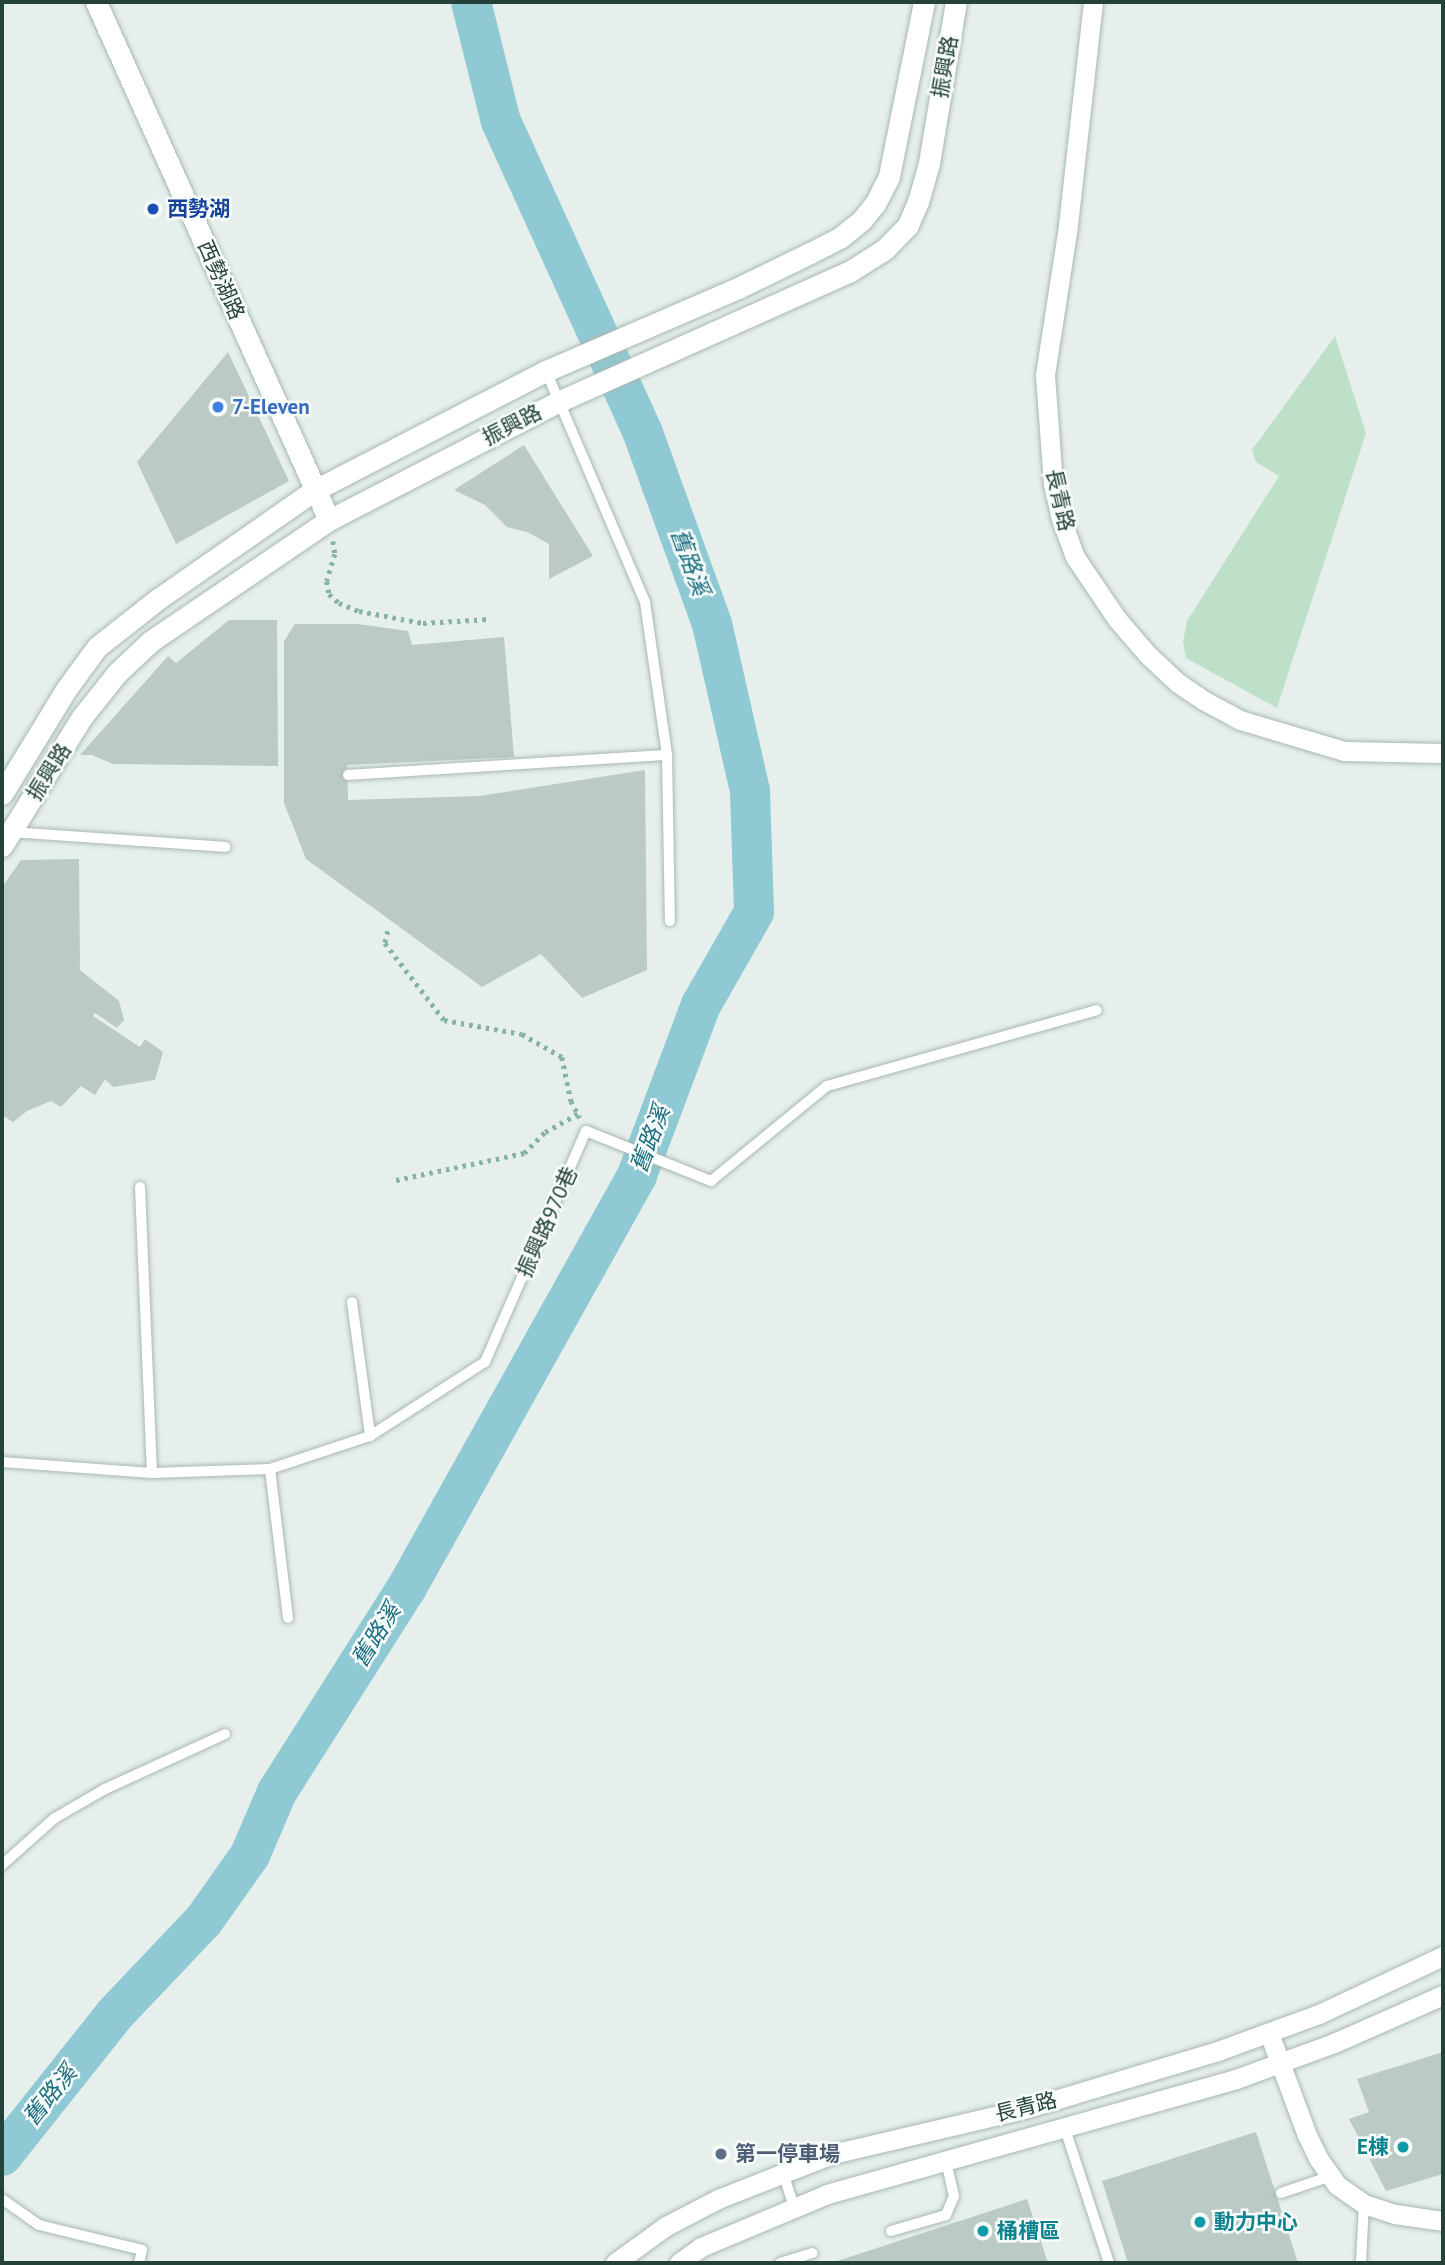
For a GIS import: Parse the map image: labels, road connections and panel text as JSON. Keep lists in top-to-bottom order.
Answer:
{
  "streets": {
    "street": ["振興路", "西勢湖路", "長青路"],
    "lane": ["振興路970巷"]
  },
  "crossings": [
    ["振興路", "西勢湖路"]
  ],
  "water": ["舊路溪"],
  "places": [
    "西勢湖",
    "7-Eleven",
    "E棟",
    "第一停車場",
    "動力中心",
    "桶槽區"
  ]
}
